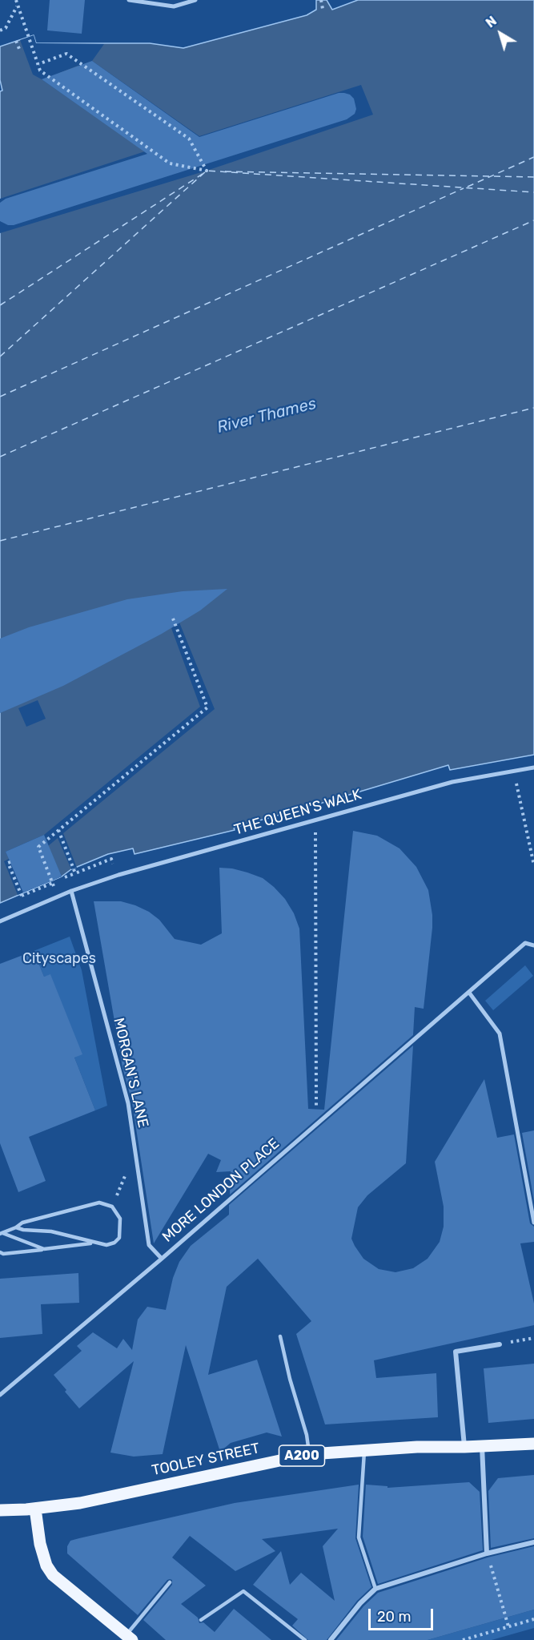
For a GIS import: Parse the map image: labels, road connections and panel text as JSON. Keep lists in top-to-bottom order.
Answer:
{
  "streets": {
    "main road": ["A200", "TOOLEY STREET"],
    "street": ["THE QUEEN'S WALK", "MORGAN'S LANE", "MORE LONDON PLACE"]
  },
  "crossings": [
    ["THE QUEEN'S WALK", "MORGAN'S LANE"],
    ["MORGAN'S LANE", "MORE LONDON PLACE"]
  ],
  "water": ["River Thames"],
  "parks": ["Cityscapes"],
  "scale_bar": "20 m",
  "north": "top left"
}
